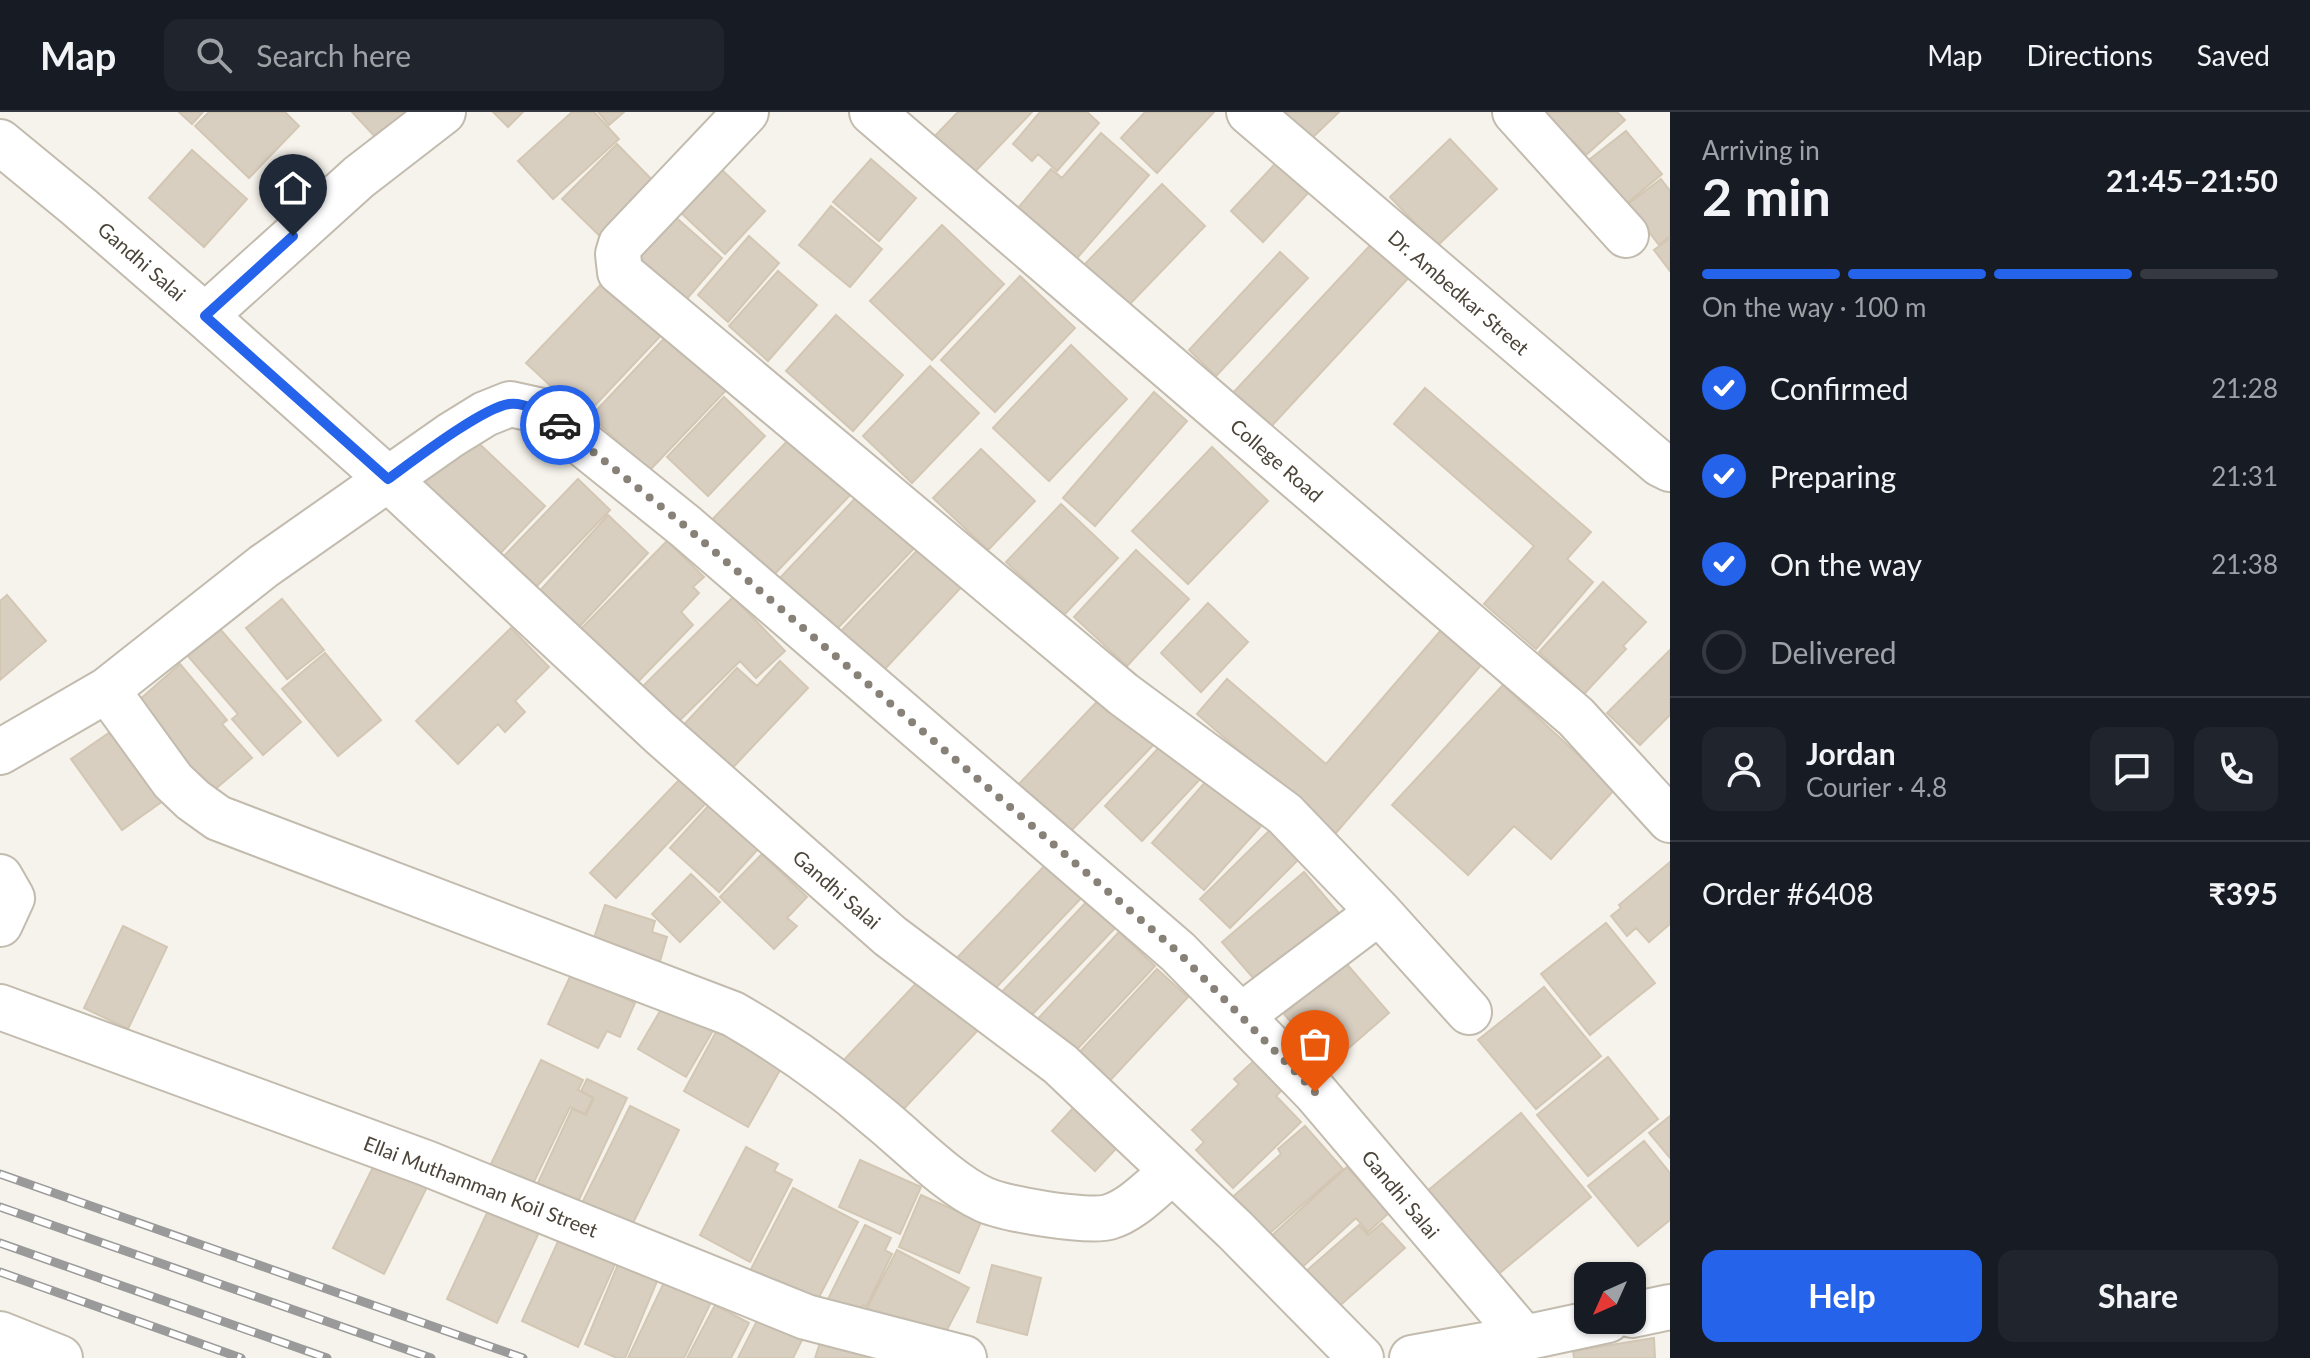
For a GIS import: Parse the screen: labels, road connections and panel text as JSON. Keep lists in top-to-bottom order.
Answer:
{
  "streets": {
    "street": [
      "Gandhi Salai",
      "Dr. Ambedkar Street",
      "College Road",
      "Ellai Muthamman Koil Street"
    ]
  },
  "north": "bottom left",
  "page": {
    "header": "Map",
    "search": "Search here",
    "nav": ["Map", "Directions", "Saved"],
    "heading": ["2 min", "Arriving in", "21:45–21:50"],
    "panel": [
      "Jordan",
      "Courier · 4.8",
      "Order #6408",
      "₹395"
    ],
    "bar": "On the way · 100 m",
    "list": [
      ["Confirmed", "21:28"],
      ["Preparing", "21:31"],
      ["On the way", "21:38"],
      "Delivered"
    ],
    "buttons": ["Help", "Share"]
  }
}
